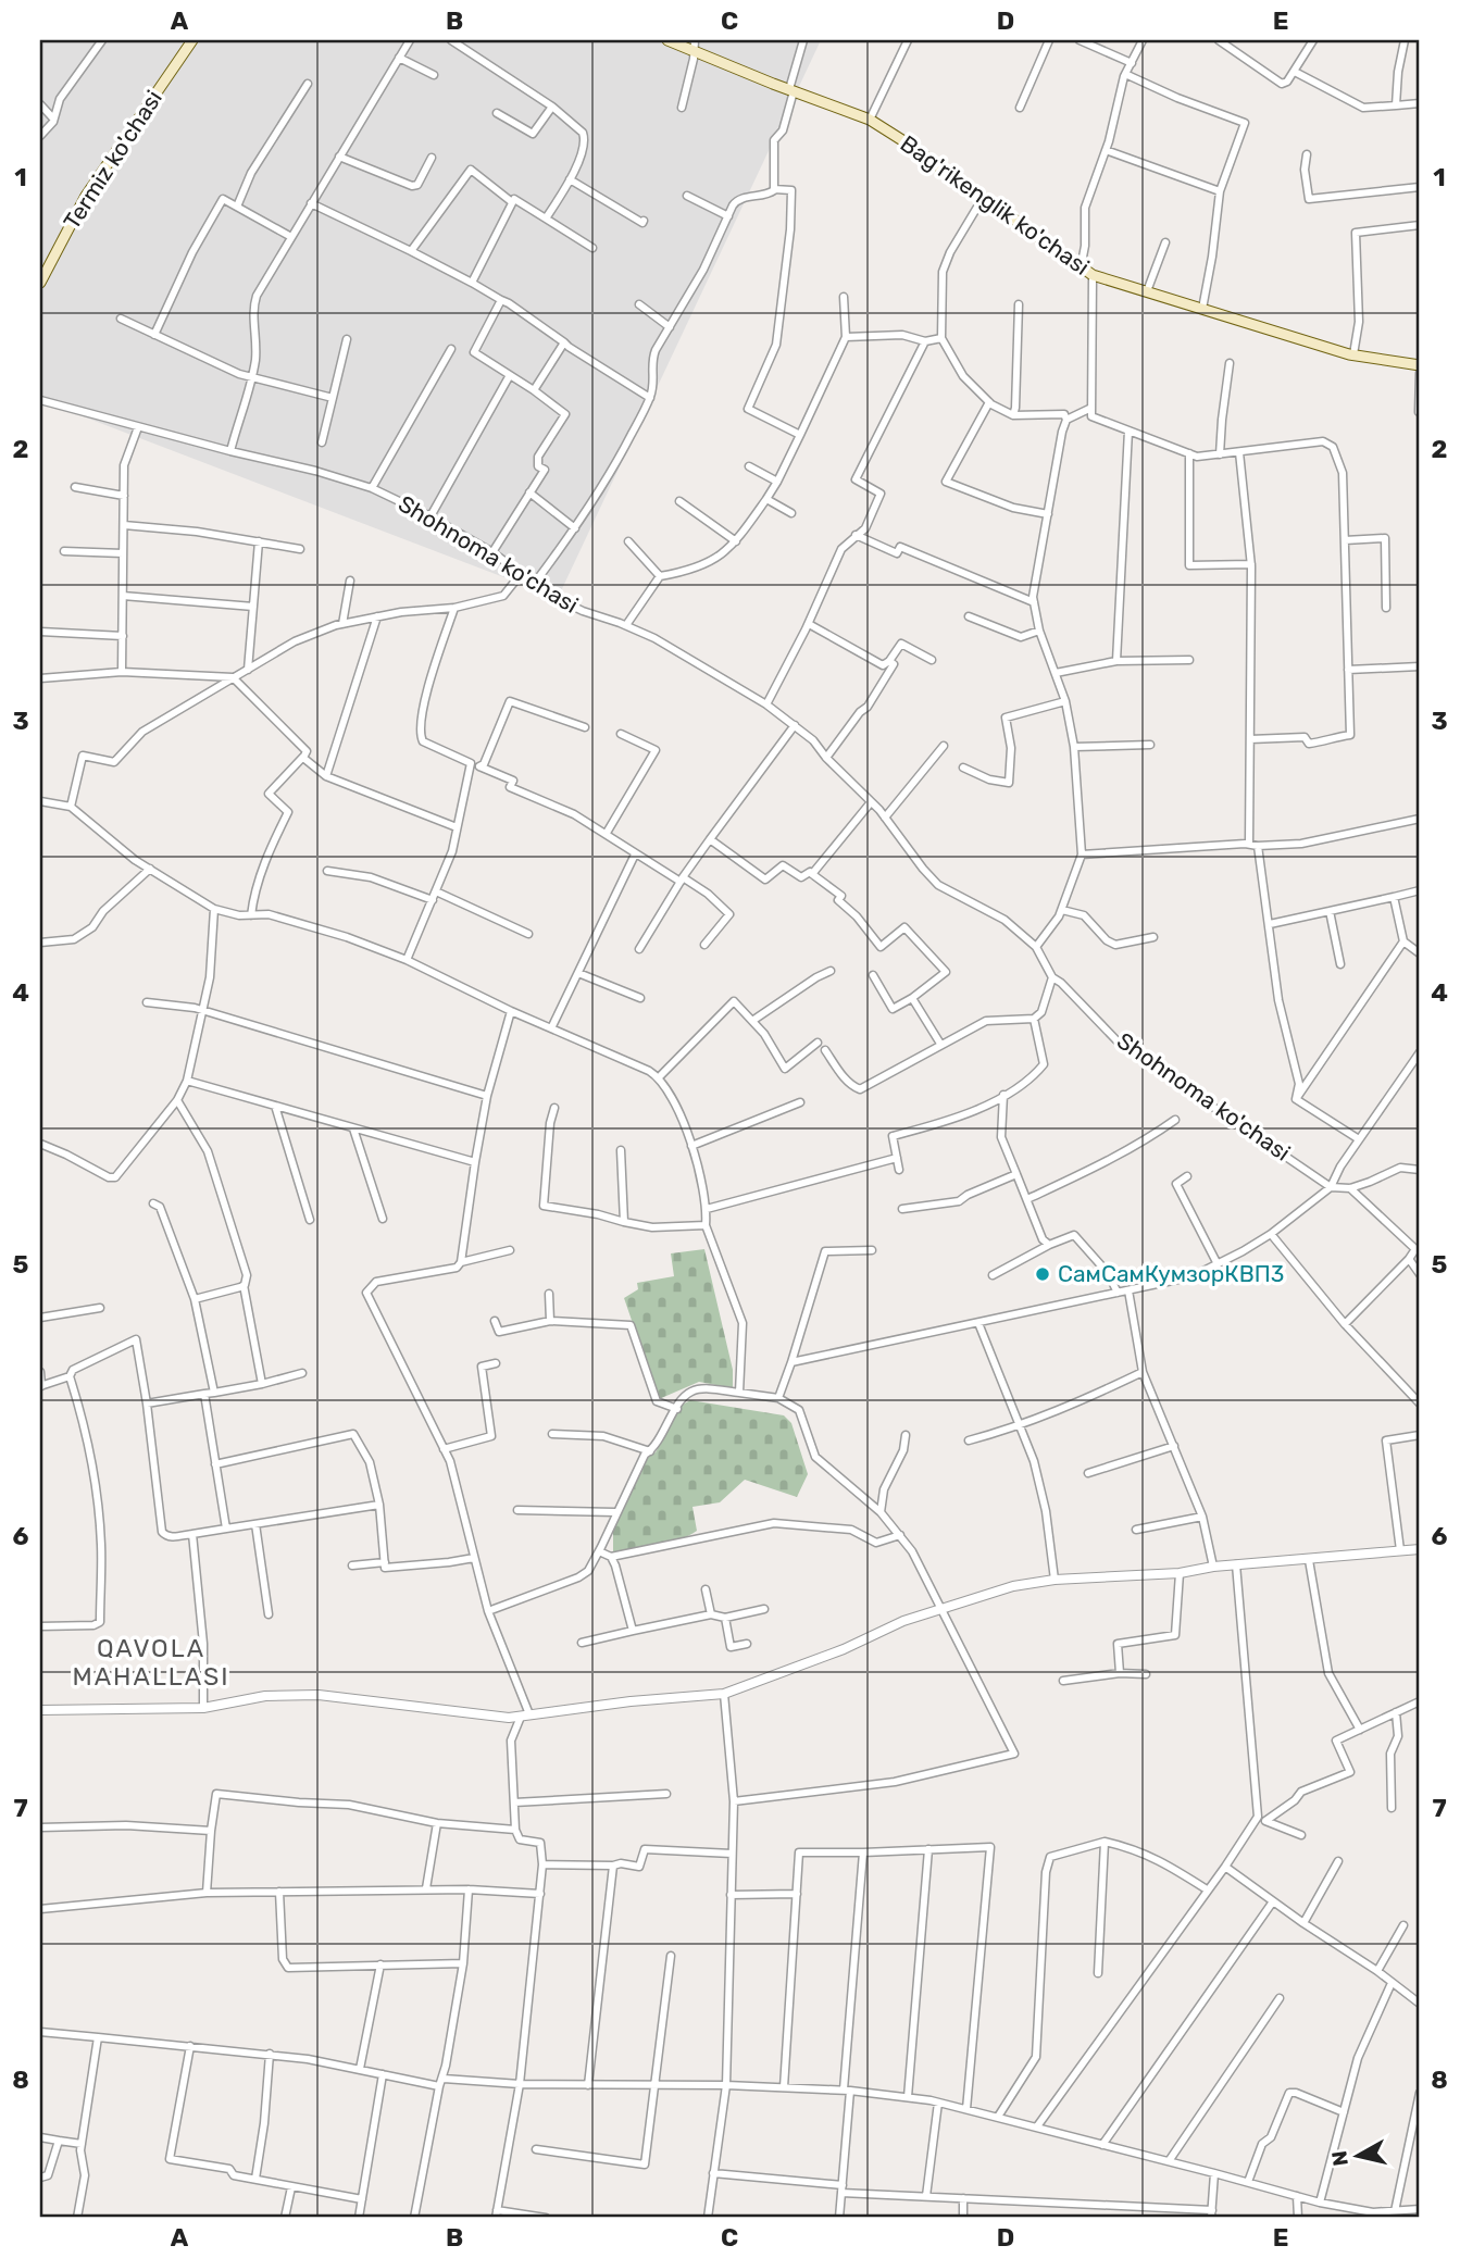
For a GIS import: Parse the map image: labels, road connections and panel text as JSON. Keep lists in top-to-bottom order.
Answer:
{
  "streets": {
    "main road": ["Termiz ko'chasi", "Bag'rikenglik ko'chasi"],
    "street": ["Shohnoma ko'chasi"]
  },
  "districts": ["QAVOLA MAHALLASI"],
  "places": ["СамСамКумзорКВП3"],
  "north": "left",
  "grid": {
    "columns": [
      "A",
      "B",
      "C",
      "D",
      "E"
    ],
    "rows": [
      "1",
      "2",
      "3",
      "4",
      "5",
      "6",
      "7",
      "8"
    ]
  }
}
